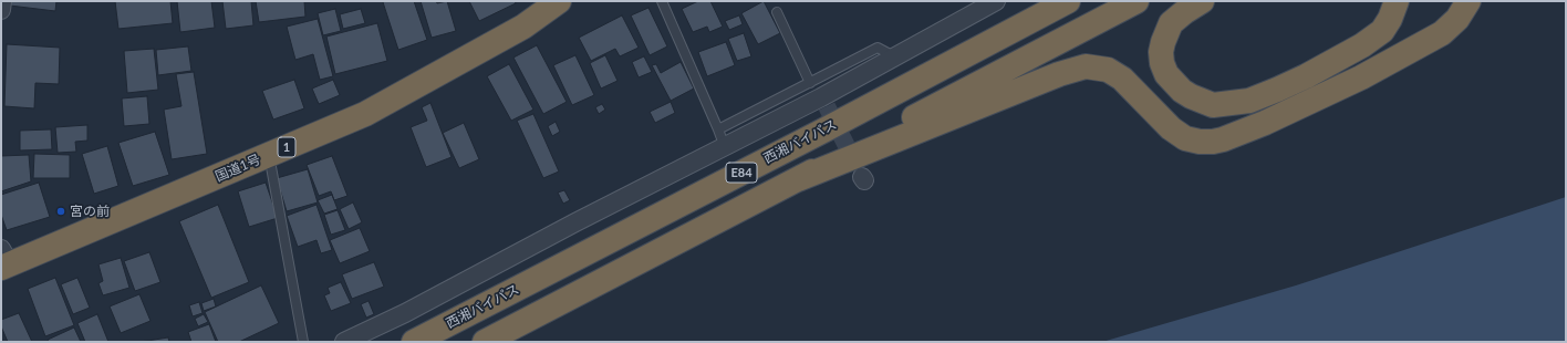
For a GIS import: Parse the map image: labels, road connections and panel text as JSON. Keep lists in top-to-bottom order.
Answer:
{
  "streets": {
    "highway": [
      "西湘バイパス",
      "1",
      "国道1号",
      "E84"
    ]
  },
  "places": ["宮の前"]
}
